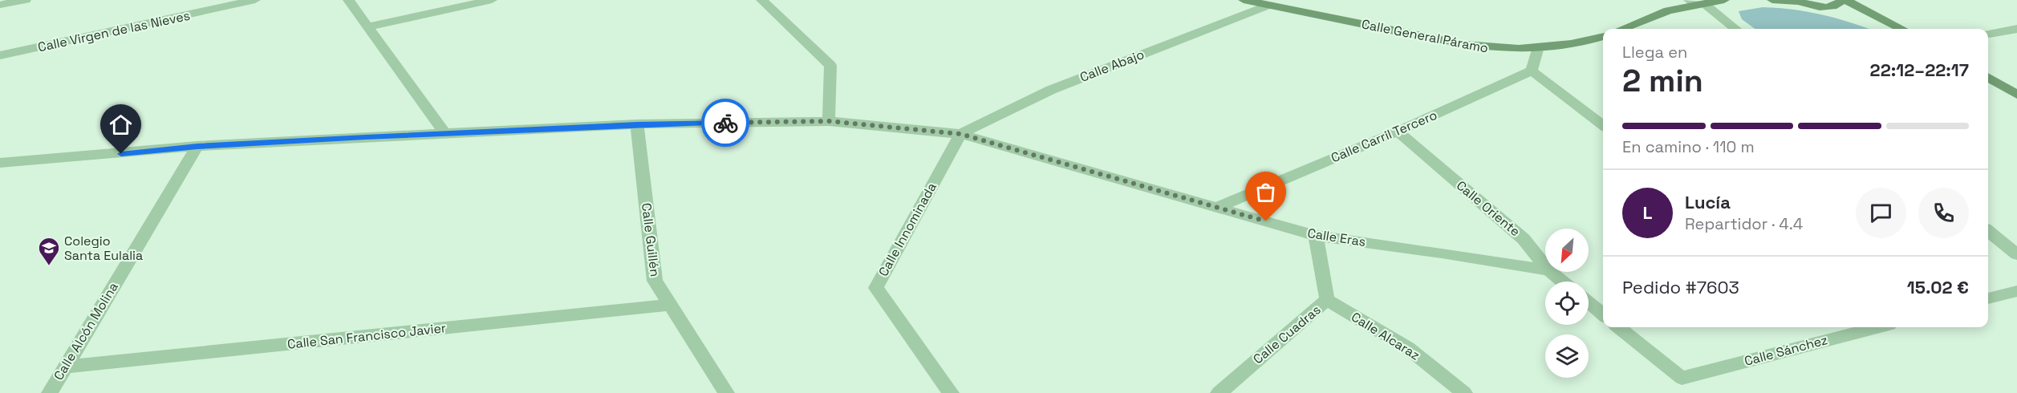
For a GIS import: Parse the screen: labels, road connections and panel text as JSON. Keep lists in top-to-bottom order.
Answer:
{
  "streets": {
    "street": [
      "Calle Virgen de las Nieves",
      "Calle General Páramo",
      "Calle Abajo",
      "Calle Carril Tercero",
      "Calle Oriente",
      "Calle Innominada",
      "Calle Eras",
      "Calle Guillén",
      "Calle Alcón Molina",
      "Calle Cuadras",
      "Calle San Francisco Javier",
      "Calle Alcaraz",
      "Calle Sánchez"
    ]
  },
  "crossings": [
    ["Calle General Páramo", "Calle Abajo"],
    ["Calle Abajo", "Calle Innominada"],
    ["Calle Abajo", "Calle Eras"],
    ["Calle Carril Tercero", "Calle Oriente"],
    ["Calle Carril Tercero", "Calle Eras"],
    ["Calle Innominada", "Calle Eras"],
    ["Calle Eras", "Calle Guillén"],
    ["Calle Eras", "Calle Alcón Molina"],
    ["Calle Eras", "Calle Cuadras"],
    ["Calle Guillén", "Calle San Francisco Javier"],
    ["Calle Alcón Molina", "Calle San Francisco Javier"],
    ["Calle Cuadras", "Calle Alcaraz"]
  ],
  "places": {
    "school or university": ["Colegio Santa Eulalia"]
  },
  "north": "bottom left",
  "page": {
    "heading": ["2 min", "Llega en", "22:12–22:17"],
    "panel": [
      "Lucía",
      "Repartidor · 4.4",
      "Pedido #7603",
      "15.02 €"
    ],
    "bar": "En camino · 110 m",
    "round": "L"
  }
}
